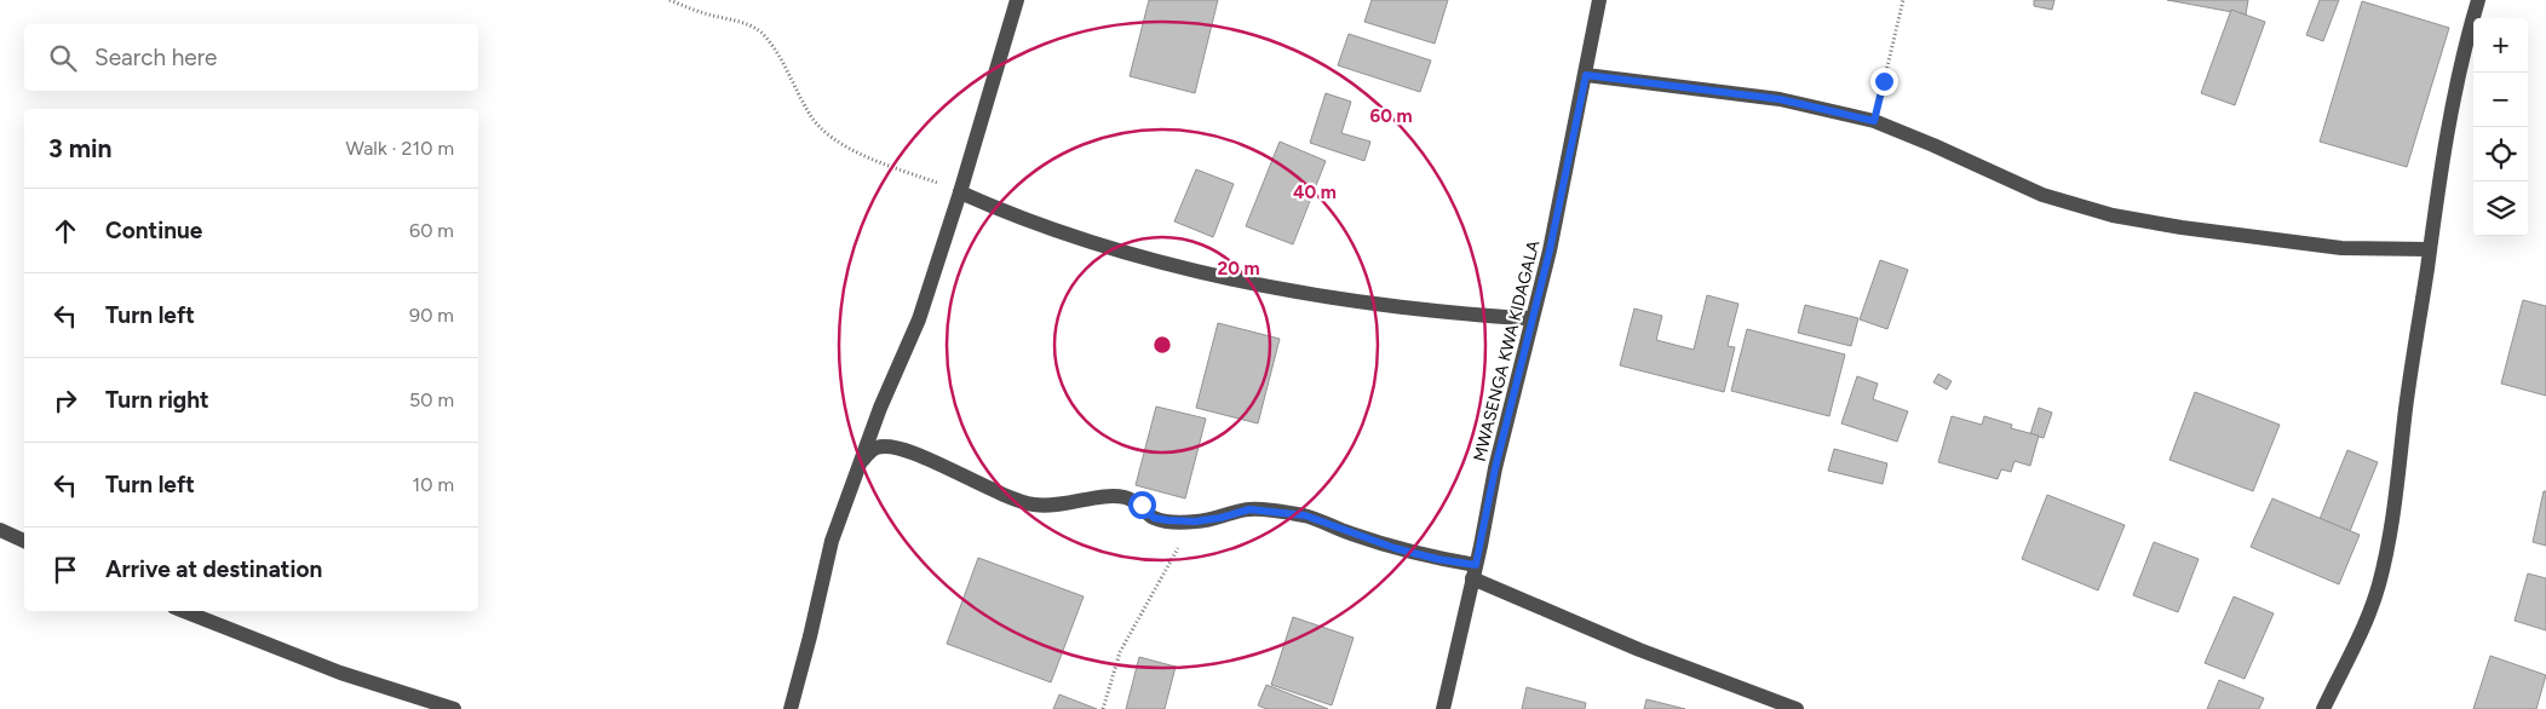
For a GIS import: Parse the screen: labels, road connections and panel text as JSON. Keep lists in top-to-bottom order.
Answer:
{
  "streets": {
    "street": ["MWASENGA KWA KIDAGALA"]
  },
  "page": {
    "map_buttons": ["+", "−"],
    "search": "Search here",
    "heading": ["3 min", "Walk · 210 m"],
    "list": [
      ["Continue", "60 m"],
      ["Turn left", "90 m"],
      ["Turn right", "50 m"],
      ["Turn left", "10 m"],
      "Arrive at destination"
    ]
  },
  "rings": ["60 m", "40 m", "20 m"]
}
